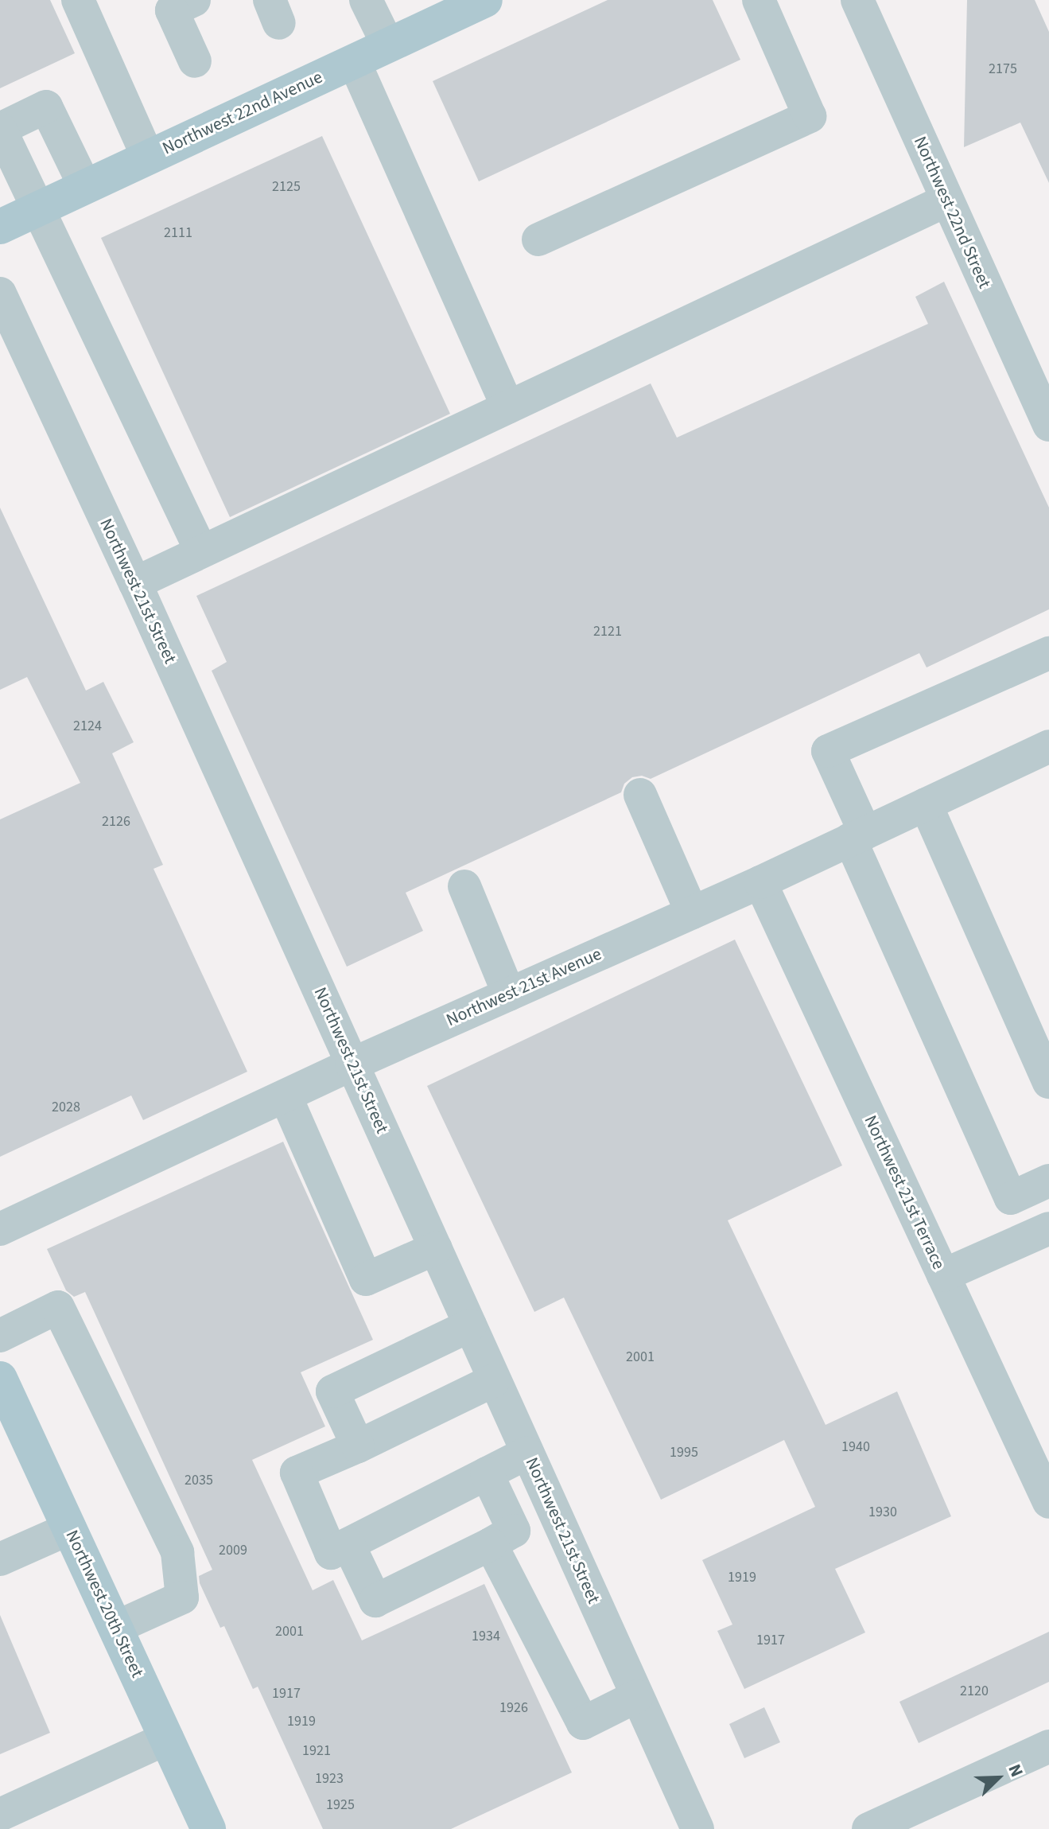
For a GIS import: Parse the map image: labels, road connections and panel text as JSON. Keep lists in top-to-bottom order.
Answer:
{
  "streets": {
    "main road": ["Northwest 22nd Avenue", "Northwest 20th Street"],
    "street": [
      "Northwest 22nd Street",
      "Northwest 21st Street",
      "Northwest 21st Avenue",
      "Northwest 21st Terrace"
    ]
  },
  "crossings": [
    ["Northwest 21st Street", "Northwest 21st Avenue"],
    ["Northwest 21st Avenue", "Northwest 21st Terrace"]
  ],
  "house_numbers": [
    "2175",
    "2125",
    "2111",
    "2121",
    "2124",
    "2126",
    "2028",
    "2001",
    "1940",
    "1995",
    "2035",
    "1930",
    "2009",
    "1919",
    "2001",
    "1934",
    "1917",
    "2120",
    "1917",
    "1926",
    "1919",
    "1921",
    "1923",
    "1925"
  ],
  "north": "top right"
}
